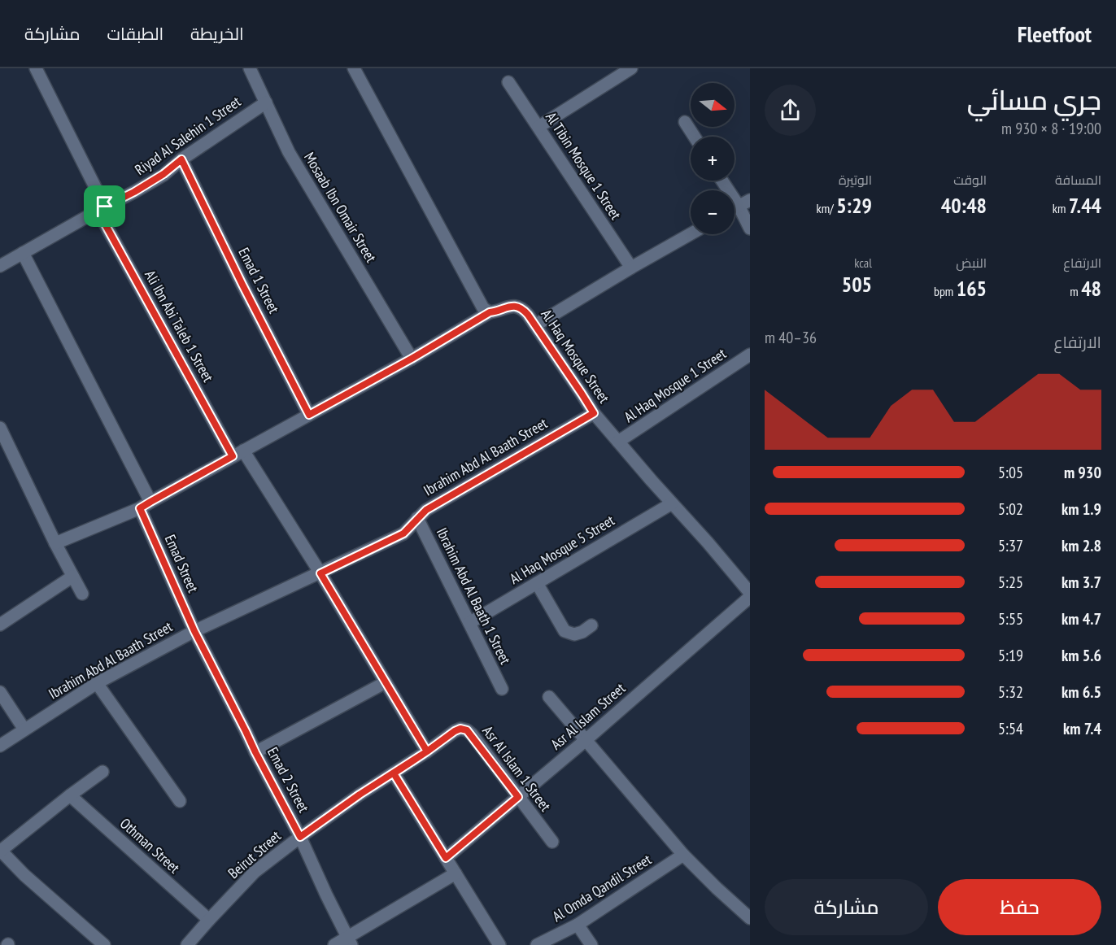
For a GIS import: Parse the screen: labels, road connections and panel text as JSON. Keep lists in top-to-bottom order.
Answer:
{
  "streets": {
    "street": [
      "Riyad Al Salehin 1 Street",
      "Al Tibin Mosque 1 Street",
      "Mosaab Ibn Omair Street",
      "Emad 1 Street",
      "Ali Ibn Abi Taleb 1 Street",
      "Al Haq Mosque Street",
      "Al Haq Mosque 1 Street",
      "Ibrahim Abd Al Baath Street",
      "Al Haq Mosque 5 Street",
      "Emad Street",
      "Ibrahim Abd Al Baath 1 Street",
      "Asr Al Islam Street",
      "Asr Al Islam 1 Street",
      "Emad 2 Street",
      "Othman Street",
      "Beirut Street",
      "Al Omda Qandil Street"
    ]
  },
  "crossings": [
    ["Riyad Al Salehin 1 Street", "Mosaab Ibn Omair Street"],
    ["Riyad Al Salehin 1 Street", "Emad 1 Street"],
    ["Riyad Al Salehin 1 Street", "Ali Ibn Abi Taleb 1 Street"],
    ["Riyad Al Salehin 1 Street", "Emad Street"],
    ["Al Haq Mosque Street", "Al Haq Mosque 1 Street"],
    ["Al Haq Mosque Street", "Ibrahim Abd Al Baath Street"],
    ["Al Haq Mosque Street", "Al Haq Mosque 5 Street"],
    ["Ibrahim Abd Al Baath Street", "Emad Street"],
    ["Ibrahim Abd Al Baath Street", "Ibrahim Abd Al Baath 1 Street"],
    ["Ibrahim Abd Al Baath Street", "Emad 2 Street"],
    ["Al Haq Mosque 5 Street", "Ibrahim Abd Al Baath 1 Street"],
    ["Emad Street", "Emad 2 Street"],
    ["Asr Al Islam Street", "Asr Al Islam 1 Street"],
    ["Asr Al Islam 1 Street", "Beirut Street"],
    ["Emad 2 Street", "Beirut Street"],
    ["Othman Street", "Beirut Street"]
  ],
  "north": "right",
  "page": {
    "header": "Fleetfoot",
    "nav": ["الخريطة", "الطبقات", "مشاركة"],
    "heading": ["جري مسائي", "19:00 · 8 × 930 m"],
    "map_buttons": ["+", "−"],
    "stats": [
      ["المسافة", "7.44 km"],
      ["الوقت", "40:48"],
      ["الوتيرة", "5:29 /km"],
      ["الارتفاع", "48 m"],
      ["النبض", "165 bpm"],
      ["kcal", "505"]
    ],
    "chart": ["الارتفاع", "36–40 m"],
    "list": [
      {
        "name": "930 m",
        "note": "5:05"
      },
      {
        "name": "1.9 km",
        "note": "5:02"
      },
      {
        "name": "2.8 km",
        "note": "5:37"
      },
      {
        "name": "3.7 km",
        "note": "5:25"
      },
      {
        "name": "4.7 km",
        "note": "5:55"
      },
      {
        "name": "5.6 km",
        "note": "5:19"
      },
      {
        "name": "6.5 km",
        "note": "5:32"
      },
      {
        "name": "7.4 km",
        "note": "5:54"
      }
    ],
    "buttons": ["حفظ", "مشاركة"]
  }
}
